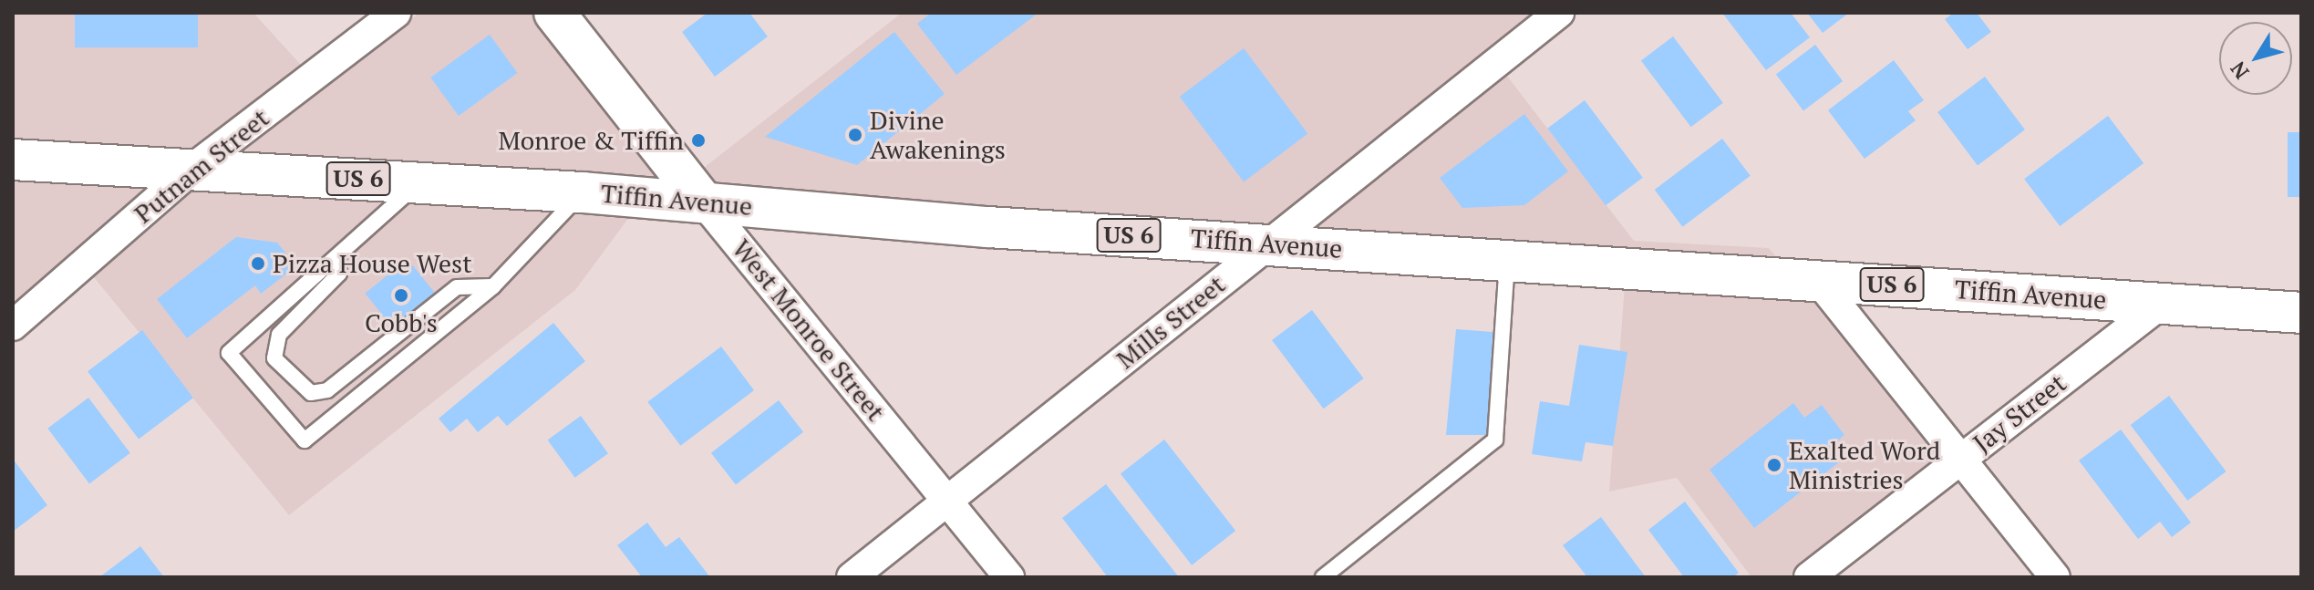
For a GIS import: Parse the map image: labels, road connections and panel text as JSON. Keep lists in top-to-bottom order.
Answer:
{
  "streets": {
    "main road": ["US 6", "Tiffin Avenue", "West Monroe Street"],
    "street": ["Putnam Street", "Mills Street", "Jay Street"]
  },
  "crossings": [
    ["Putnam Street", "Tiffin Avenue"],
    ["Tiffin Avenue", "Mills Street"],
    ["Tiffin Avenue", "West Monroe Street"],
    ["Tiffin Avenue", "Jay Street"],
    ["Mills Street", "West Monroe Street"]
  ],
  "places": [
    "Divine Awakenings",
    "Monroe & Tiffin",
    "Pizza House West",
    "Cobb's",
    "Exalted Word Ministries"
  ],
  "north": "bottom left"
}
